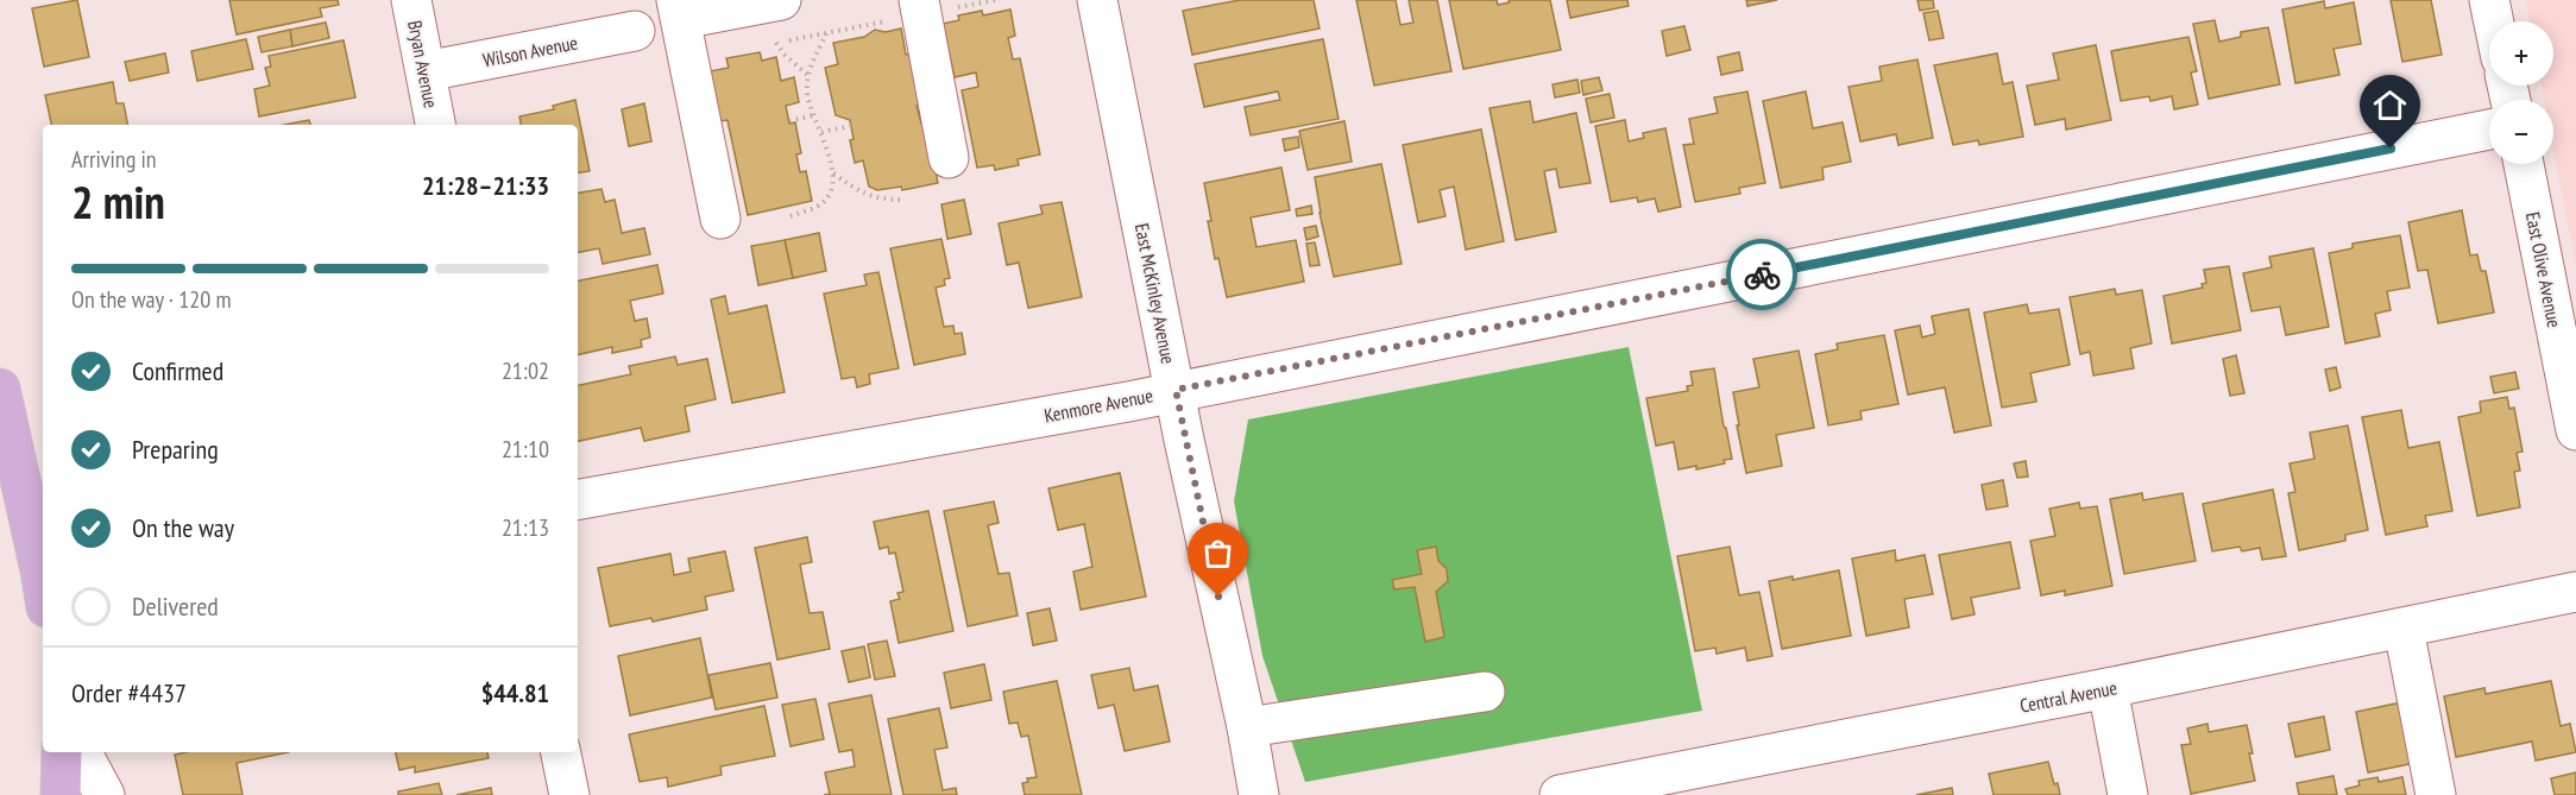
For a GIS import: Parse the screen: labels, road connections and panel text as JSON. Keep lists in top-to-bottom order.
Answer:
{
  "streets": {
    "street": [
      "Wilson Avenue",
      "Bryan Avenue",
      "East Olive Avenue",
      "East McKinley Avenue",
      "Kenmore Avenue",
      "Central Avenue"
    ]
  },
  "crossings": [
    ["Wilson Avenue", "Bryan Avenue"],
    ["East McKinley Avenue", "Kenmore Avenue"]
  ],
  "page": {
    "map_buttons": ["+", "−"],
    "heading": ["2 min", "Arriving in", "21:28–21:33"],
    "panel": ["Order #4437", "$44.81"],
    "bar": "On the way · 120 m",
    "list": [
      ["Confirmed", "21:02"],
      ["Preparing", "21:10"],
      ["On the way", "21:13"],
      "Delivered"
    ]
  }
}
